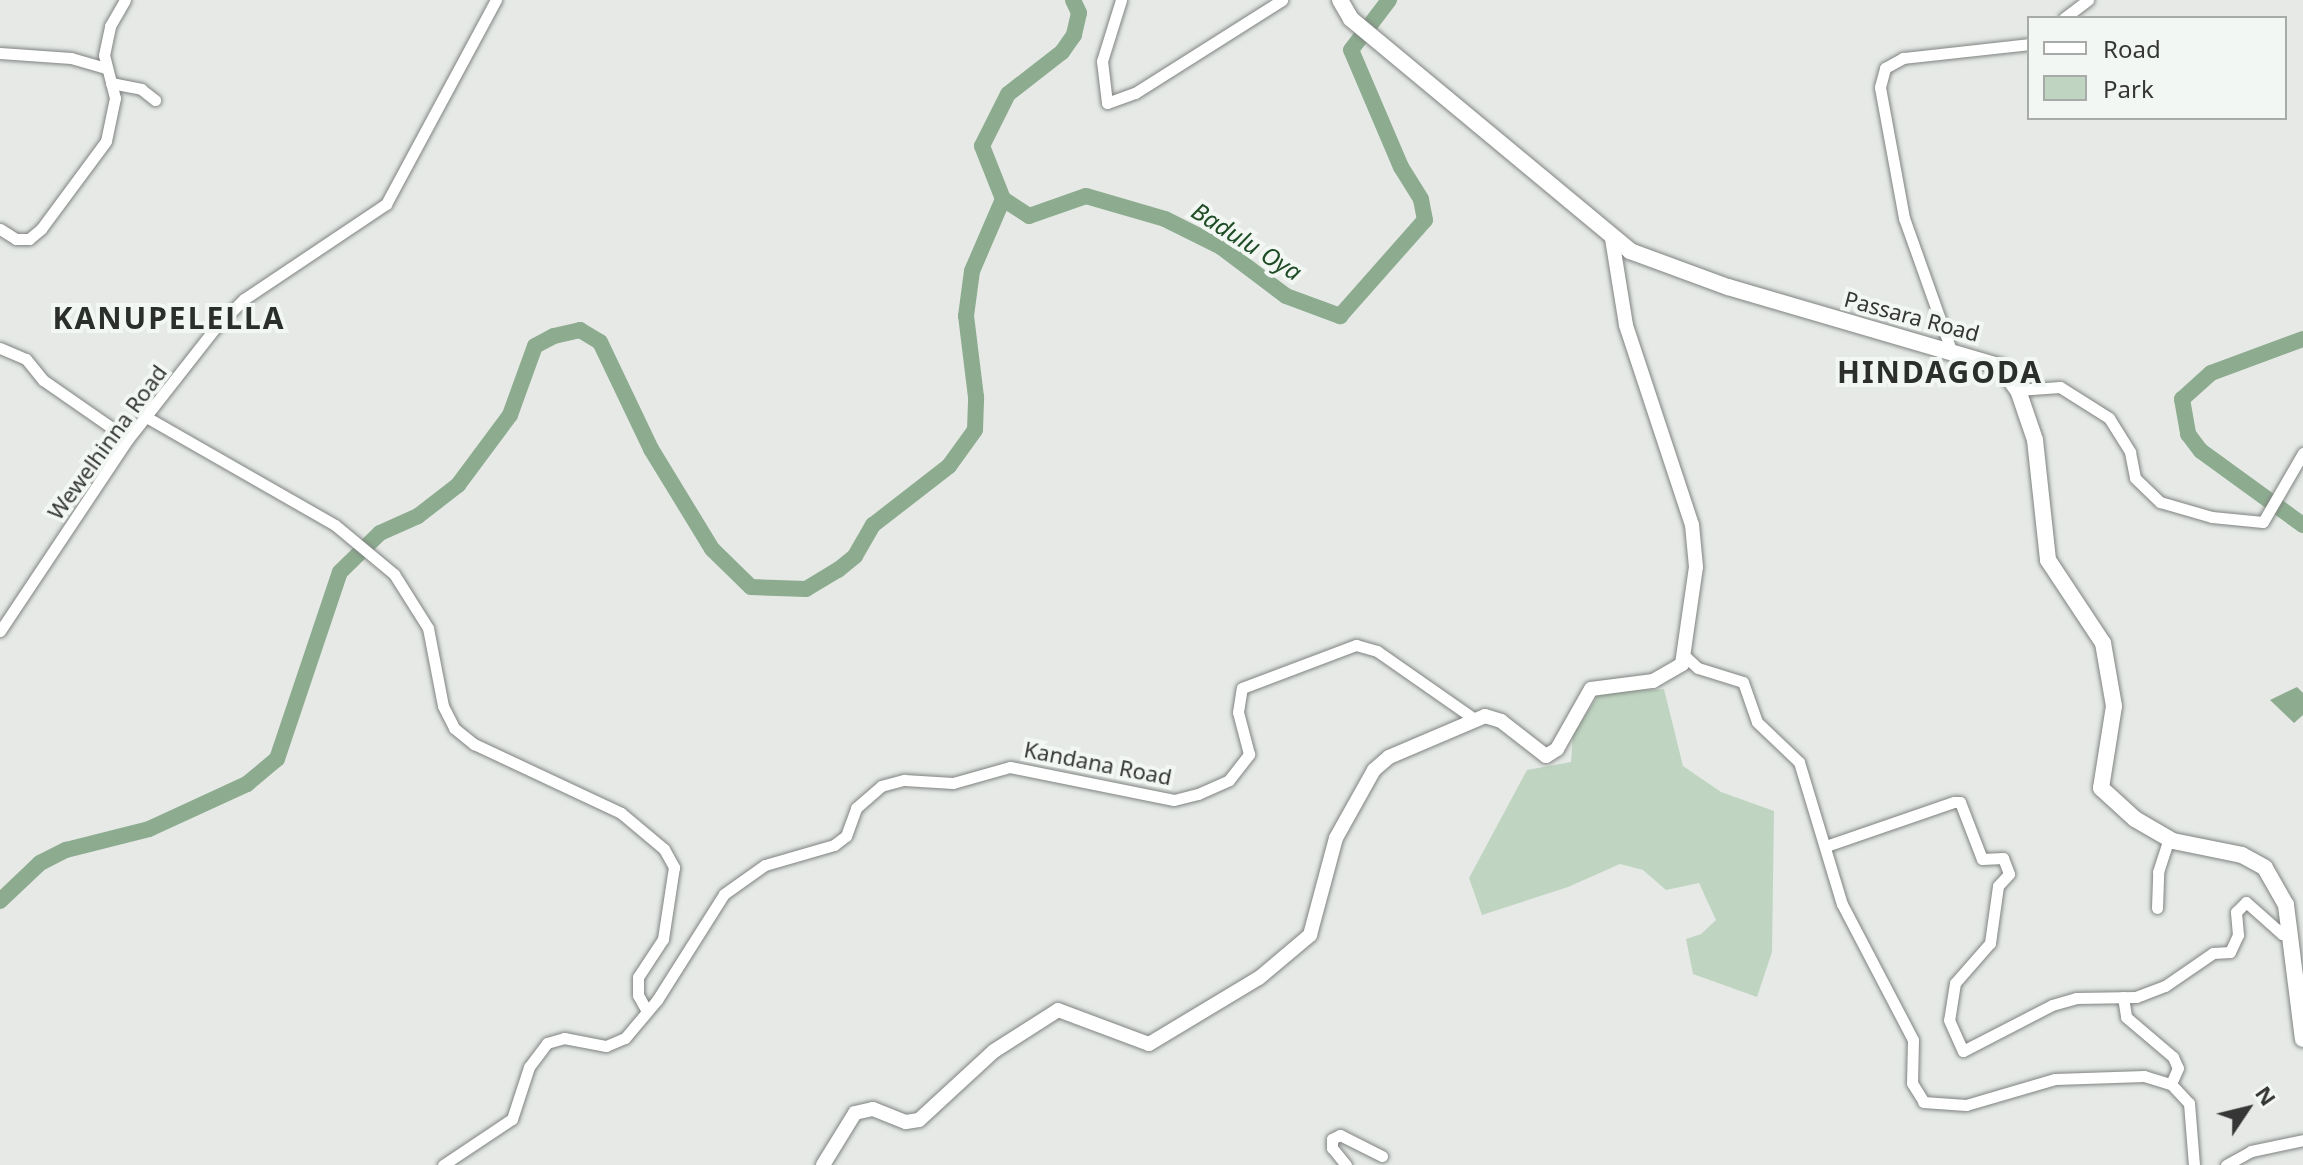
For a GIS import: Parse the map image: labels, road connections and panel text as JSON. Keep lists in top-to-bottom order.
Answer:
{
  "streets": {
    "highway": ["Passara Road"],
    "street": ["Wewelhinna Road", "Kandana Road"]
  },
  "districts": ["KANUPELELLA", "HINDAGODA"],
  "water": ["Badulu Oya"],
  "legend": ["Road", "Park"],
  "north": "top right"
}
